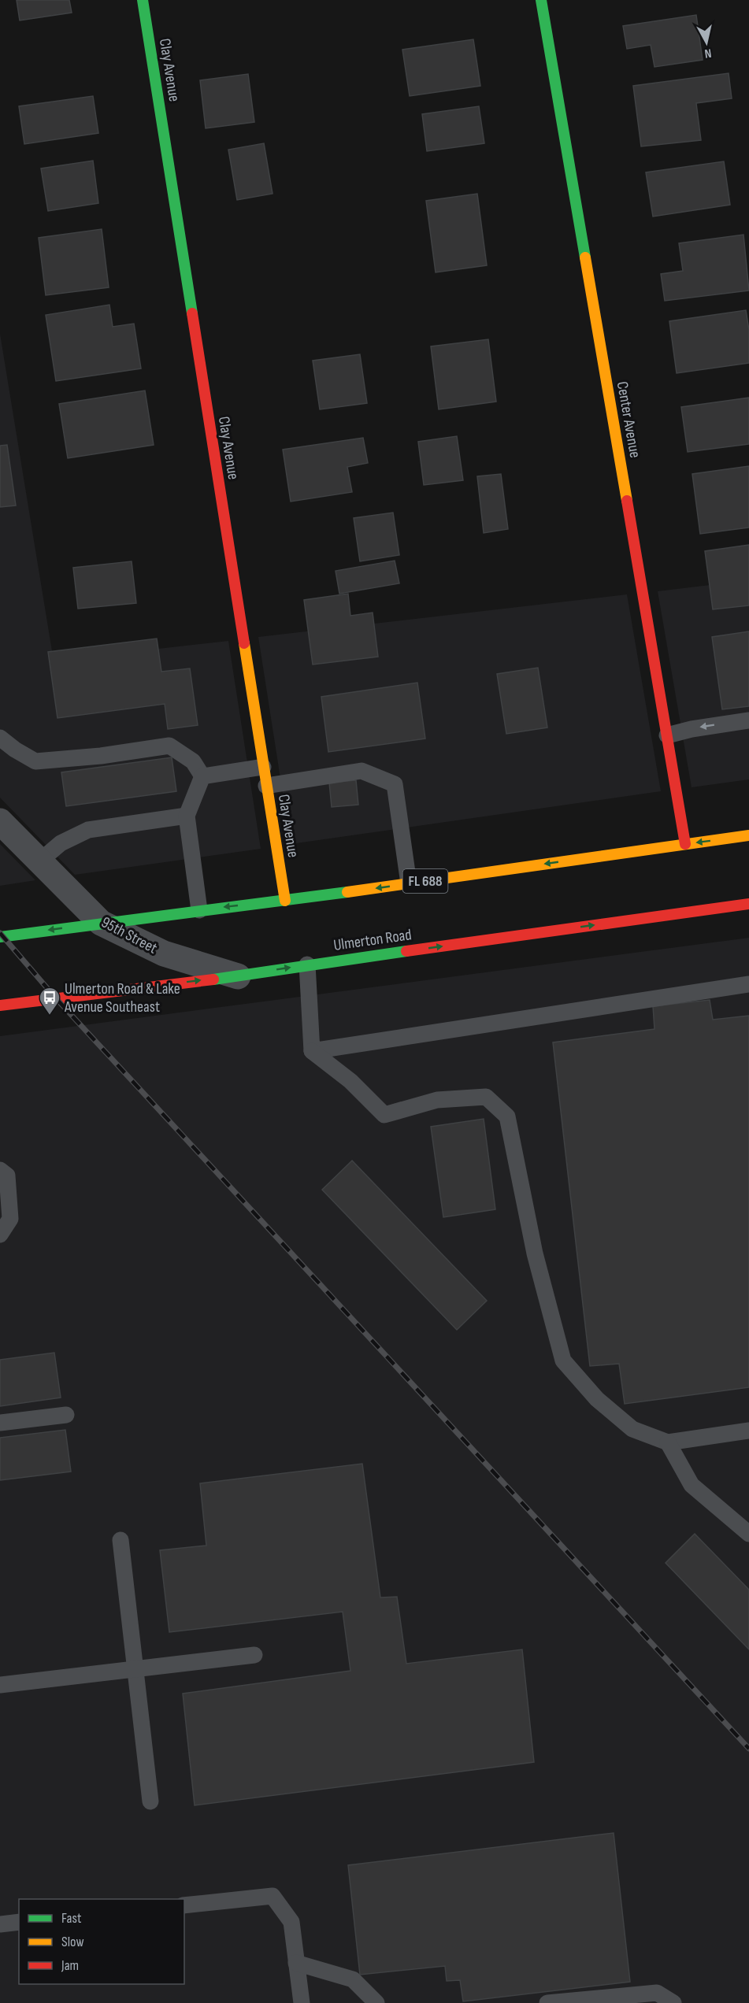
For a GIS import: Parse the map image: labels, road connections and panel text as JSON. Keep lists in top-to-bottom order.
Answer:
{
  "streets": {
    "street": [
      "Clay Avenue",
      "Center Avenue",
      "FL 688",
      "95th Street",
      "Ulmerton Road"
    ]
  },
  "crossings": [
    ["Clay Avenue", "FL 688"],
    ["Center Avenue", "FL 688"],
    ["FL 688", "95th Street"],
    ["95th Street", "Ulmerton Road"]
  ],
  "places": {
    "bus stop": ["Ulmerton Road & Lake Avenue Southeast"]
  },
  "legend": ["Fast", "Slow", "Jam"],
  "north": "bottom"
}
